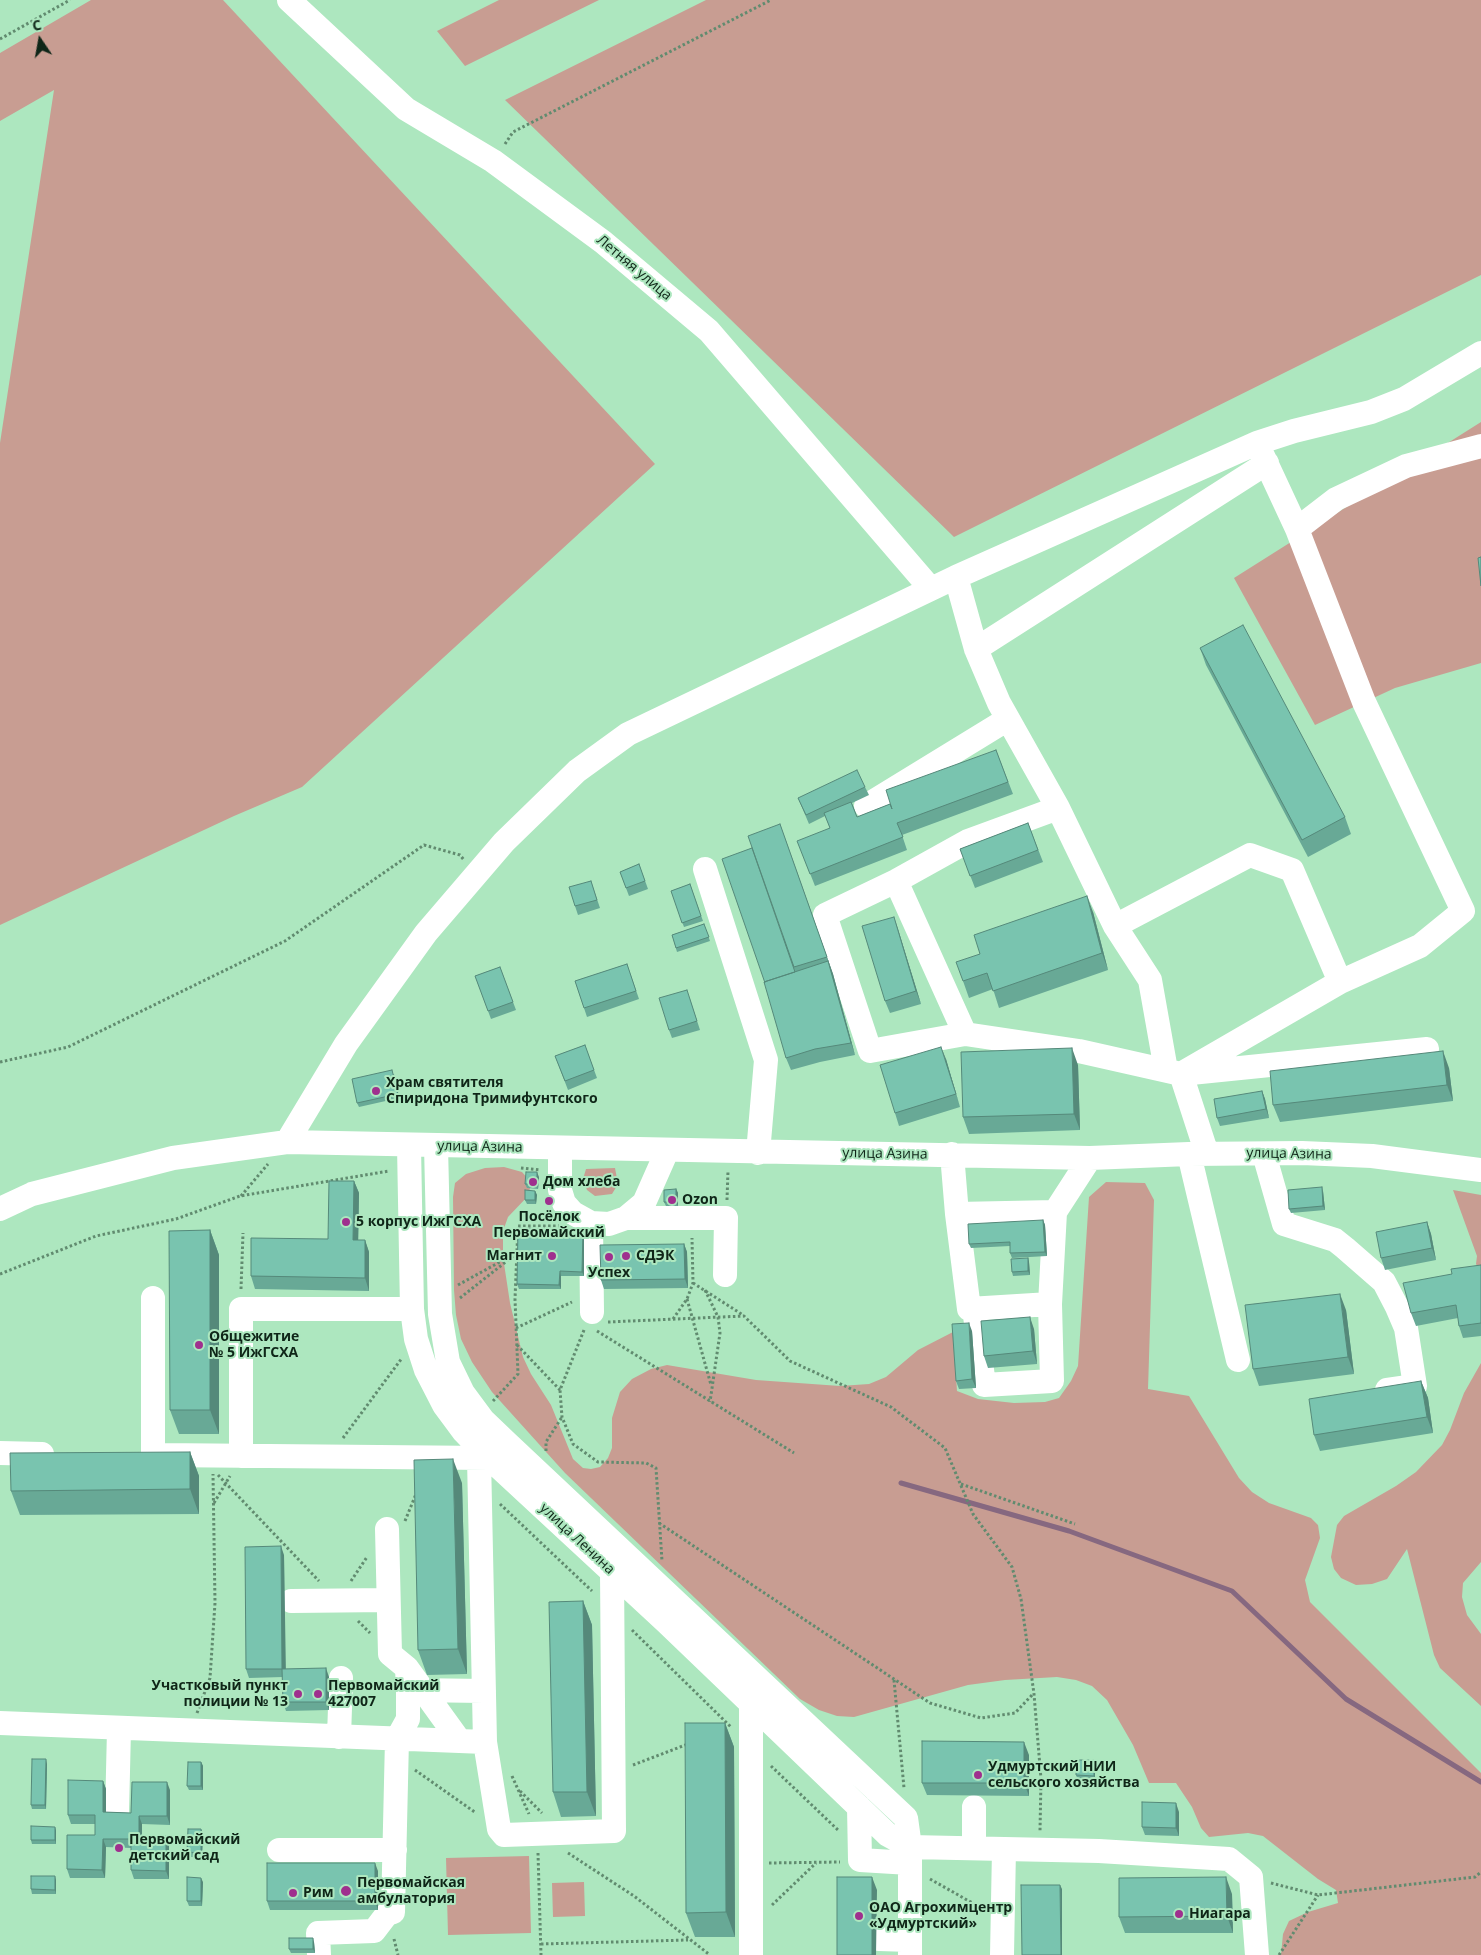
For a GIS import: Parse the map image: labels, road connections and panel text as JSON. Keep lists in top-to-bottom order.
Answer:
{
  "streets": {
    "street": ["Летняя улица", "улица Азина", "улица Ленина"]
  },
  "crossings": [
    ["улица Азина", "улица Ленина"]
  ],
  "places": [
    "Храм святителя Спиридона Тримифунтского",
    "Дом хлеба",
    "Ozon",
    "Посёлок Первомайский",
    "5 корпус ИжГСХА",
    "Магнит",
    "СДЭК",
    "Успех",
    "Общежитие № 5 ИжГСХА",
    "Участковый пункт полиции № 13",
    "Первомайский 427007",
    "Удмуртский НИИ сельского хозяйства",
    "Первомайский детский сад",
    "Первомайская амбулатория",
    "Рим",
    "Ниагара",
    "ОАО Агрохимцентр «Удмуртский»"
  ],
  "north": "top"
}
